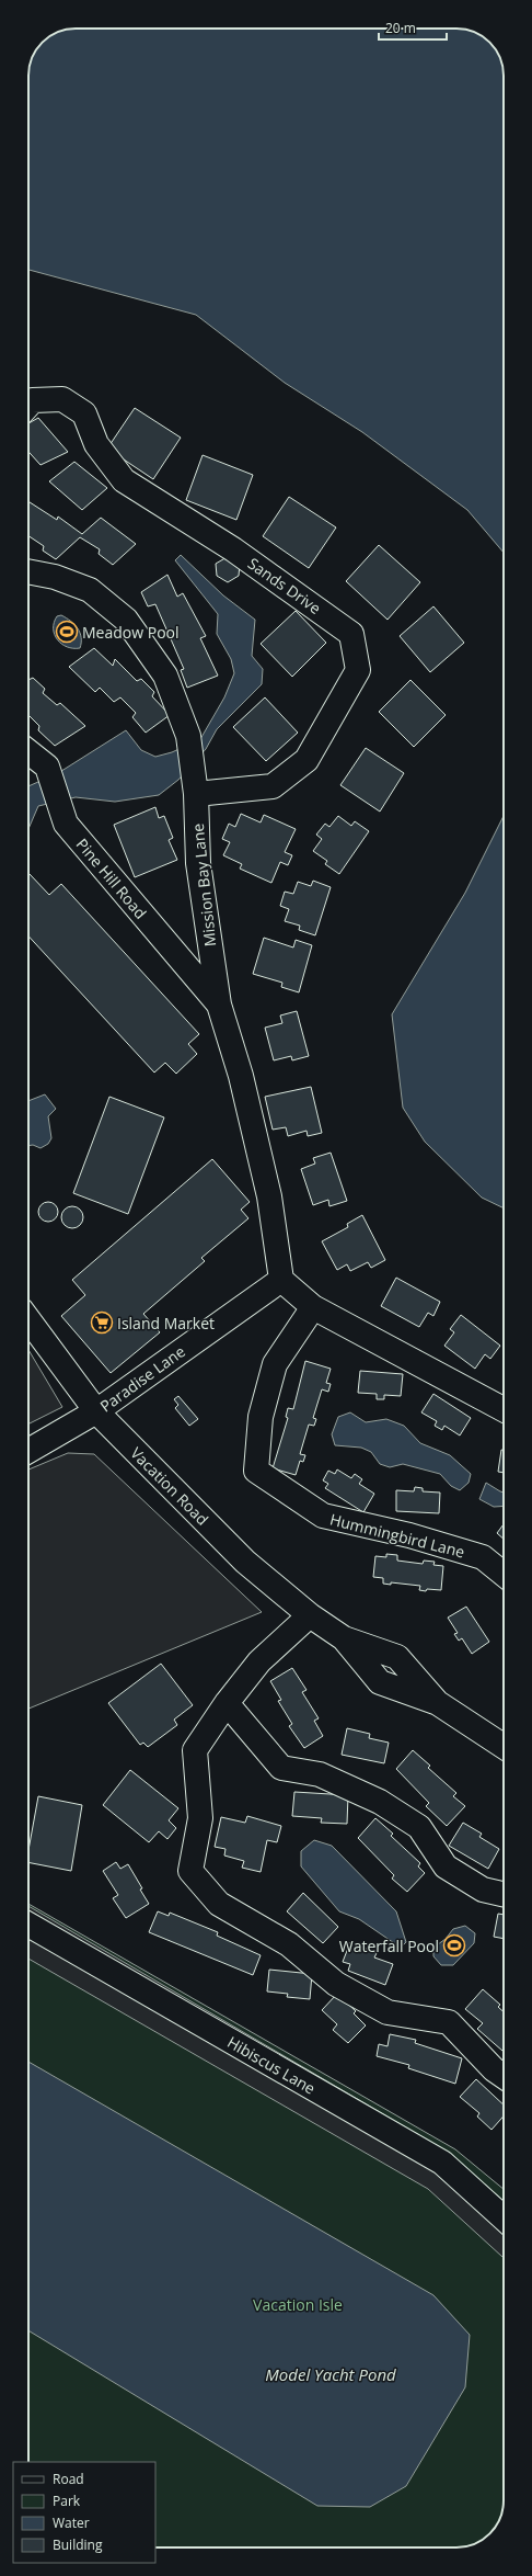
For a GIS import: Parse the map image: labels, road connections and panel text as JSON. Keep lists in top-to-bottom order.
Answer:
{
  "streets": {
    "street": [
      "Sands Drive",
      "Pine Hill Road",
      "Mission Bay Lane",
      "Paradise Lane",
      "Vacation Road",
      "Hummingbird Lane",
      "Hibiscus Lane"
    ]
  },
  "crossings": [
    ["Sands Drive", "Mission Bay Lane"],
    ["Pine Hill Road", "Mission Bay Lane"],
    ["Mission Bay Lane", "Paradise Lane"],
    ["Paradise Lane", "Vacation Road"]
  ],
  "water": ["Model Yacht Pond"],
  "parks": ["Vacation Isle"],
  "places": {
    "sports": ["Meadow Pool", "Waterfall Pool"],
    "supermarket": ["Island Market"]
  },
  "legend": [
    "Road",
    "Park",
    "Water",
    "Building"
  ],
  "scale_bar": "20 m"
}
